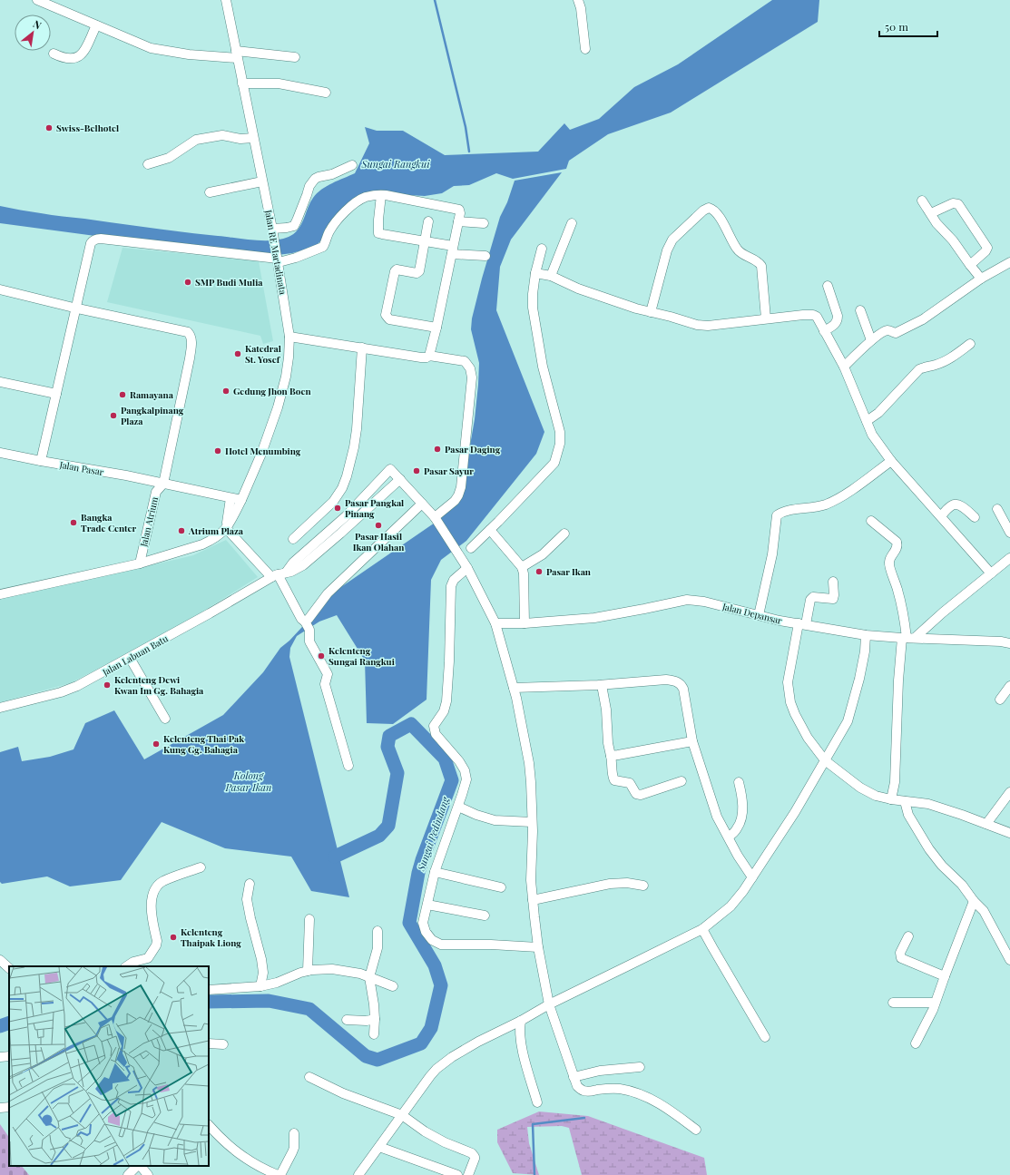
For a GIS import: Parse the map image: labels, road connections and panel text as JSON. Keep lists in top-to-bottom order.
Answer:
{
  "streets": {
    "street": [
      "Jalan RE Martadinata",
      "Jalan Pasar",
      "Jalan Atrium",
      "Jalan Depansar",
      "Jalan Labuan Batu"
    ]
  },
  "crossings": [
    ["Jalan RE Martadinata", "Jalan Pasar"],
    ["Jalan Pasar", "Jalan Atrium"]
  ],
  "water": ["Sungai Rangkui", "Kolong Pasar Ikan", "Sungai Pedindang"],
  "places": [
    "Swiss-Belhotel",
    "SMP Budi Mulia",
    "Katedral St. Yosef",
    "Gedung Jhon Boen",
    "Ramayana",
    "Pangkalpinang Plaza",
    "Pasar Daging",
    "Hotel Menumbing",
    "Pasar Sayur",
    "Pasar Pangkal Pinang",
    "Bangka Trade Center",
    "Pasar Hasil Ikan Olahan",
    "Atrium Plaza",
    "Pasar Ikan",
    "Kelenteng Sungai Rangkui",
    "Kelenteng Dewi Kwan Im Gg. Bahagia",
    "Kelenteng Thai Pak Kung Gg. Bahagia",
    "Kelenteng Thaipak Liong"
  ],
  "scale_bar": "50 m",
  "north": "top right"
}
